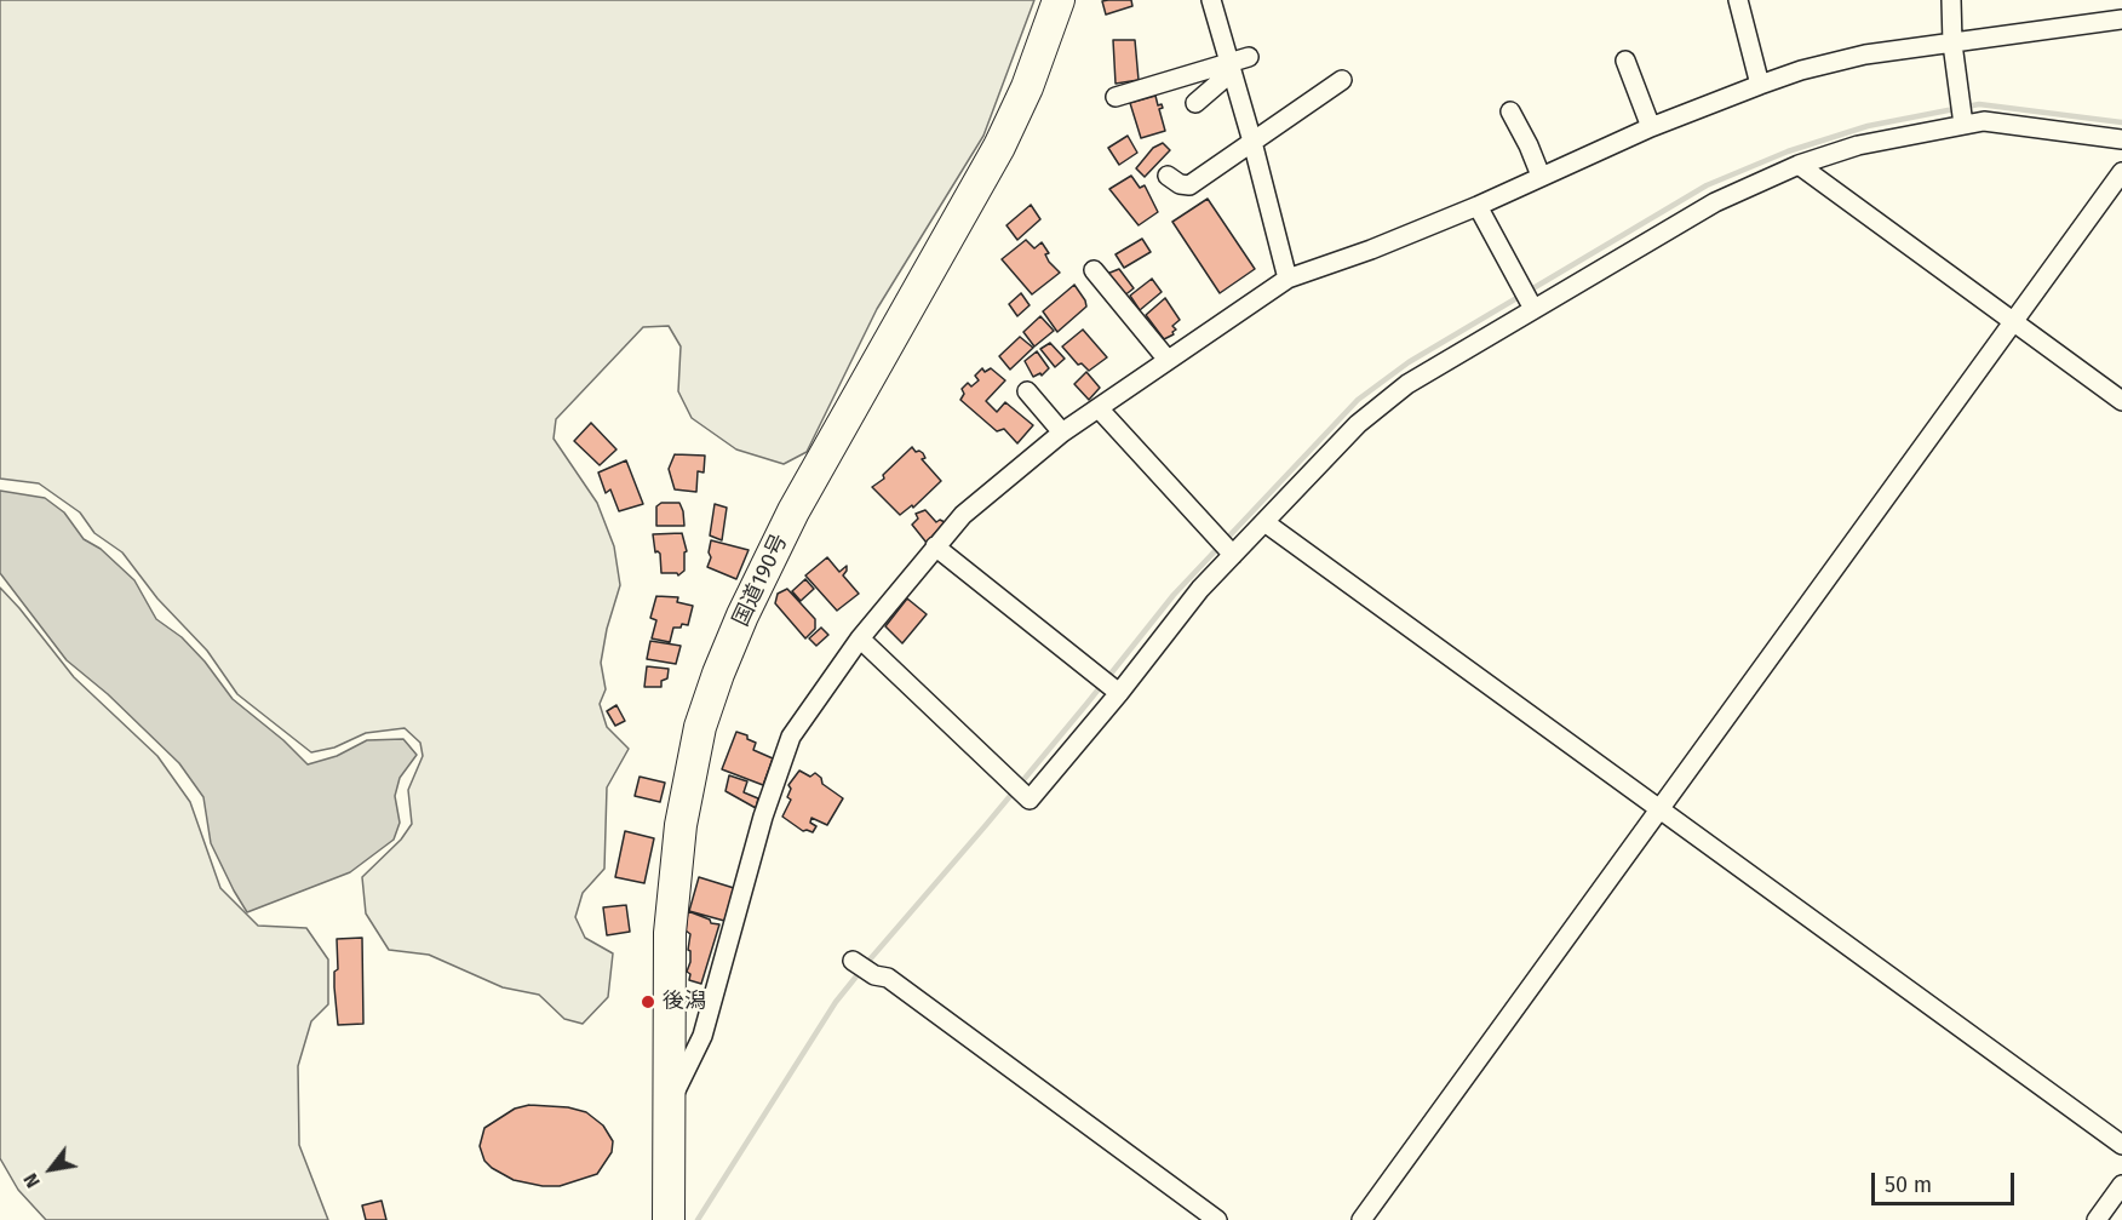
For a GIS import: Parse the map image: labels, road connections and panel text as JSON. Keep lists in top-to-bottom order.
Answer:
{
  "streets": {
    "highway": ["国道190号"]
  },
  "places": ["後潟"],
  "scale_bar": "50 m",
  "north": "bottom left"
}
